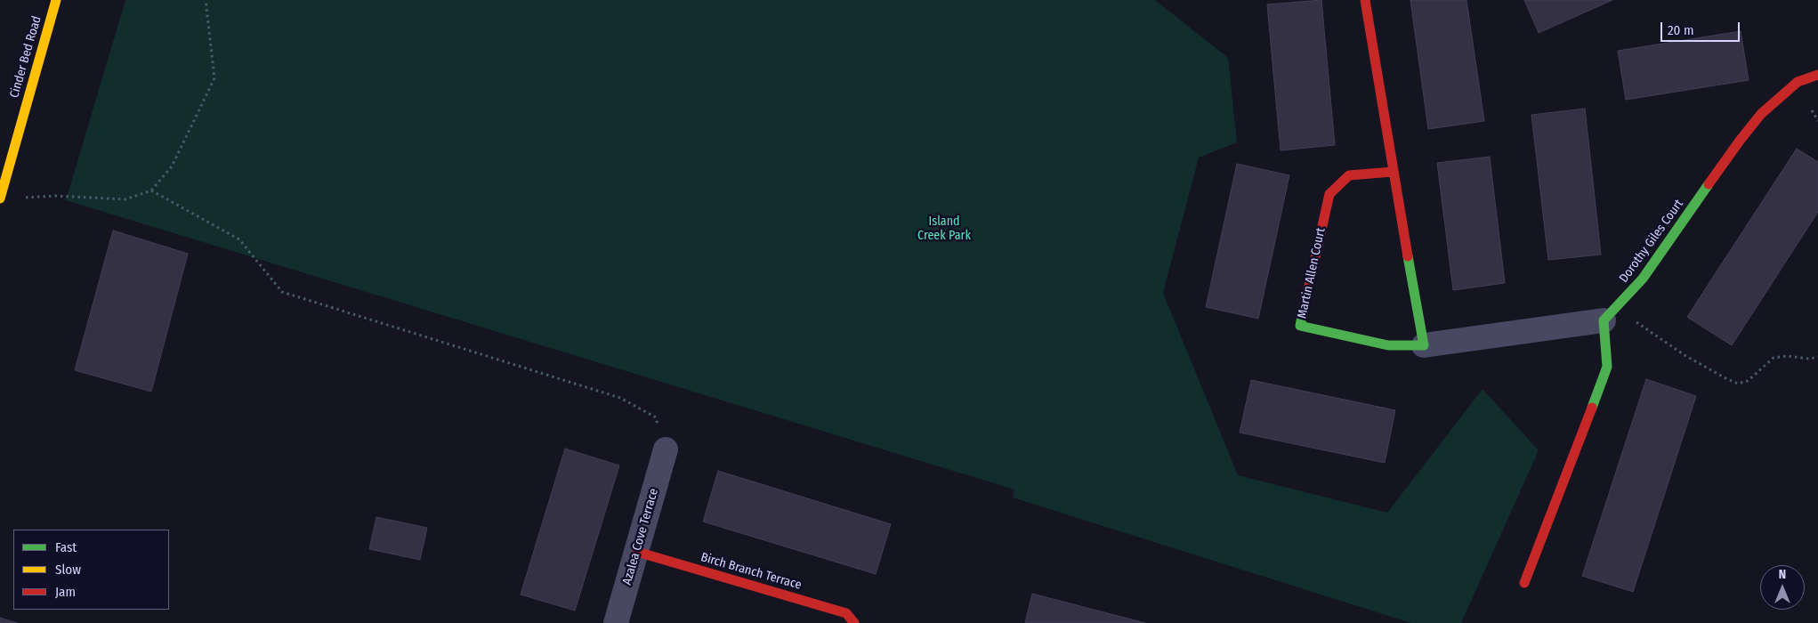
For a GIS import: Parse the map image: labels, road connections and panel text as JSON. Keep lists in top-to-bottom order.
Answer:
{
  "streets": {
    "street": [
      "Cinder Bed Road",
      "Dorothy Giles Court",
      "Martin Allen Court",
      "Azalea Cove Terrace",
      "Birch Branch Terrace"
    ]
  },
  "crossings": [
    ["Dorothy Giles Court", "Martin Allen Court"],
    ["Azalea Cove Terrace", "Birch Branch Terrace"]
  ],
  "parks": ["Island Creek Park"],
  "legend": ["Fast", "Slow", "Jam"],
  "scale_bar": "20 m",
  "north": "top"
}
